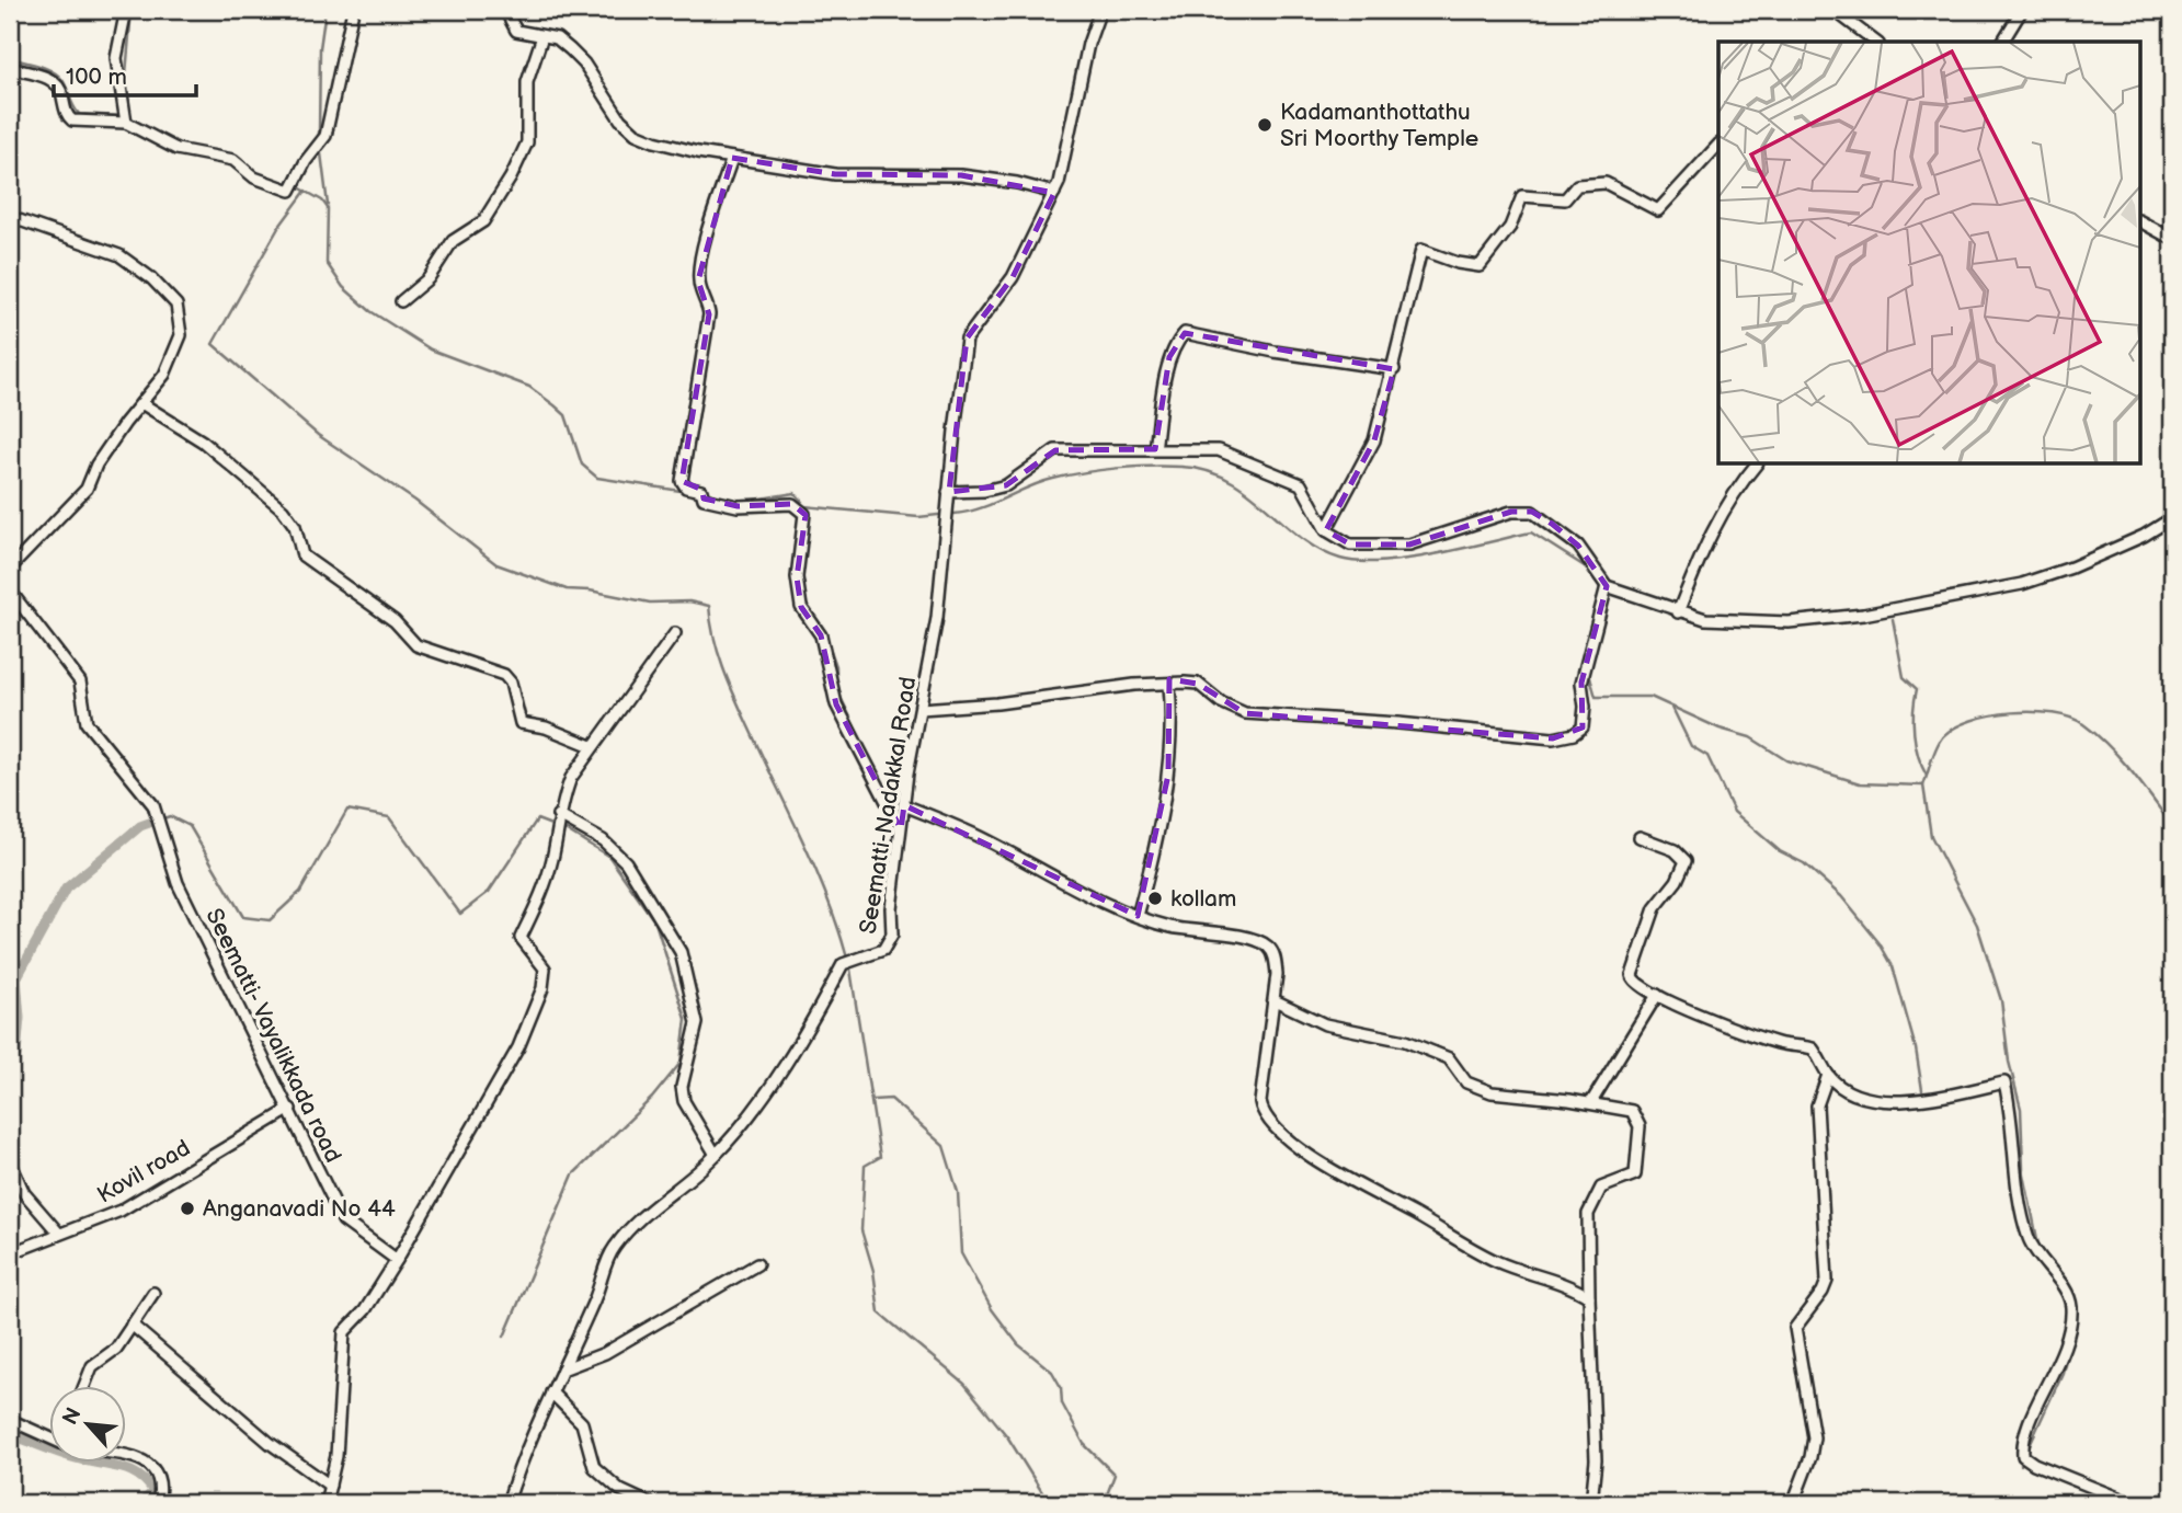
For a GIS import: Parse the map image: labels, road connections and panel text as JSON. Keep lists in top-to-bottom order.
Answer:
{
  "streets": {
    "street": ["Seematti-Nadakkal Road", "Seematti- Vayalikkada road", "Kovil road"]
  },
  "crossings": [
    ["Seematti- Vayalikkada road", "Kovil road"]
  ],
  "places": ["Kadamanthottathu Sri Moorthy Temple", "kollam", "Anganavadi No 44"],
  "scale_bar": "100 m",
  "north": "top left"
}
